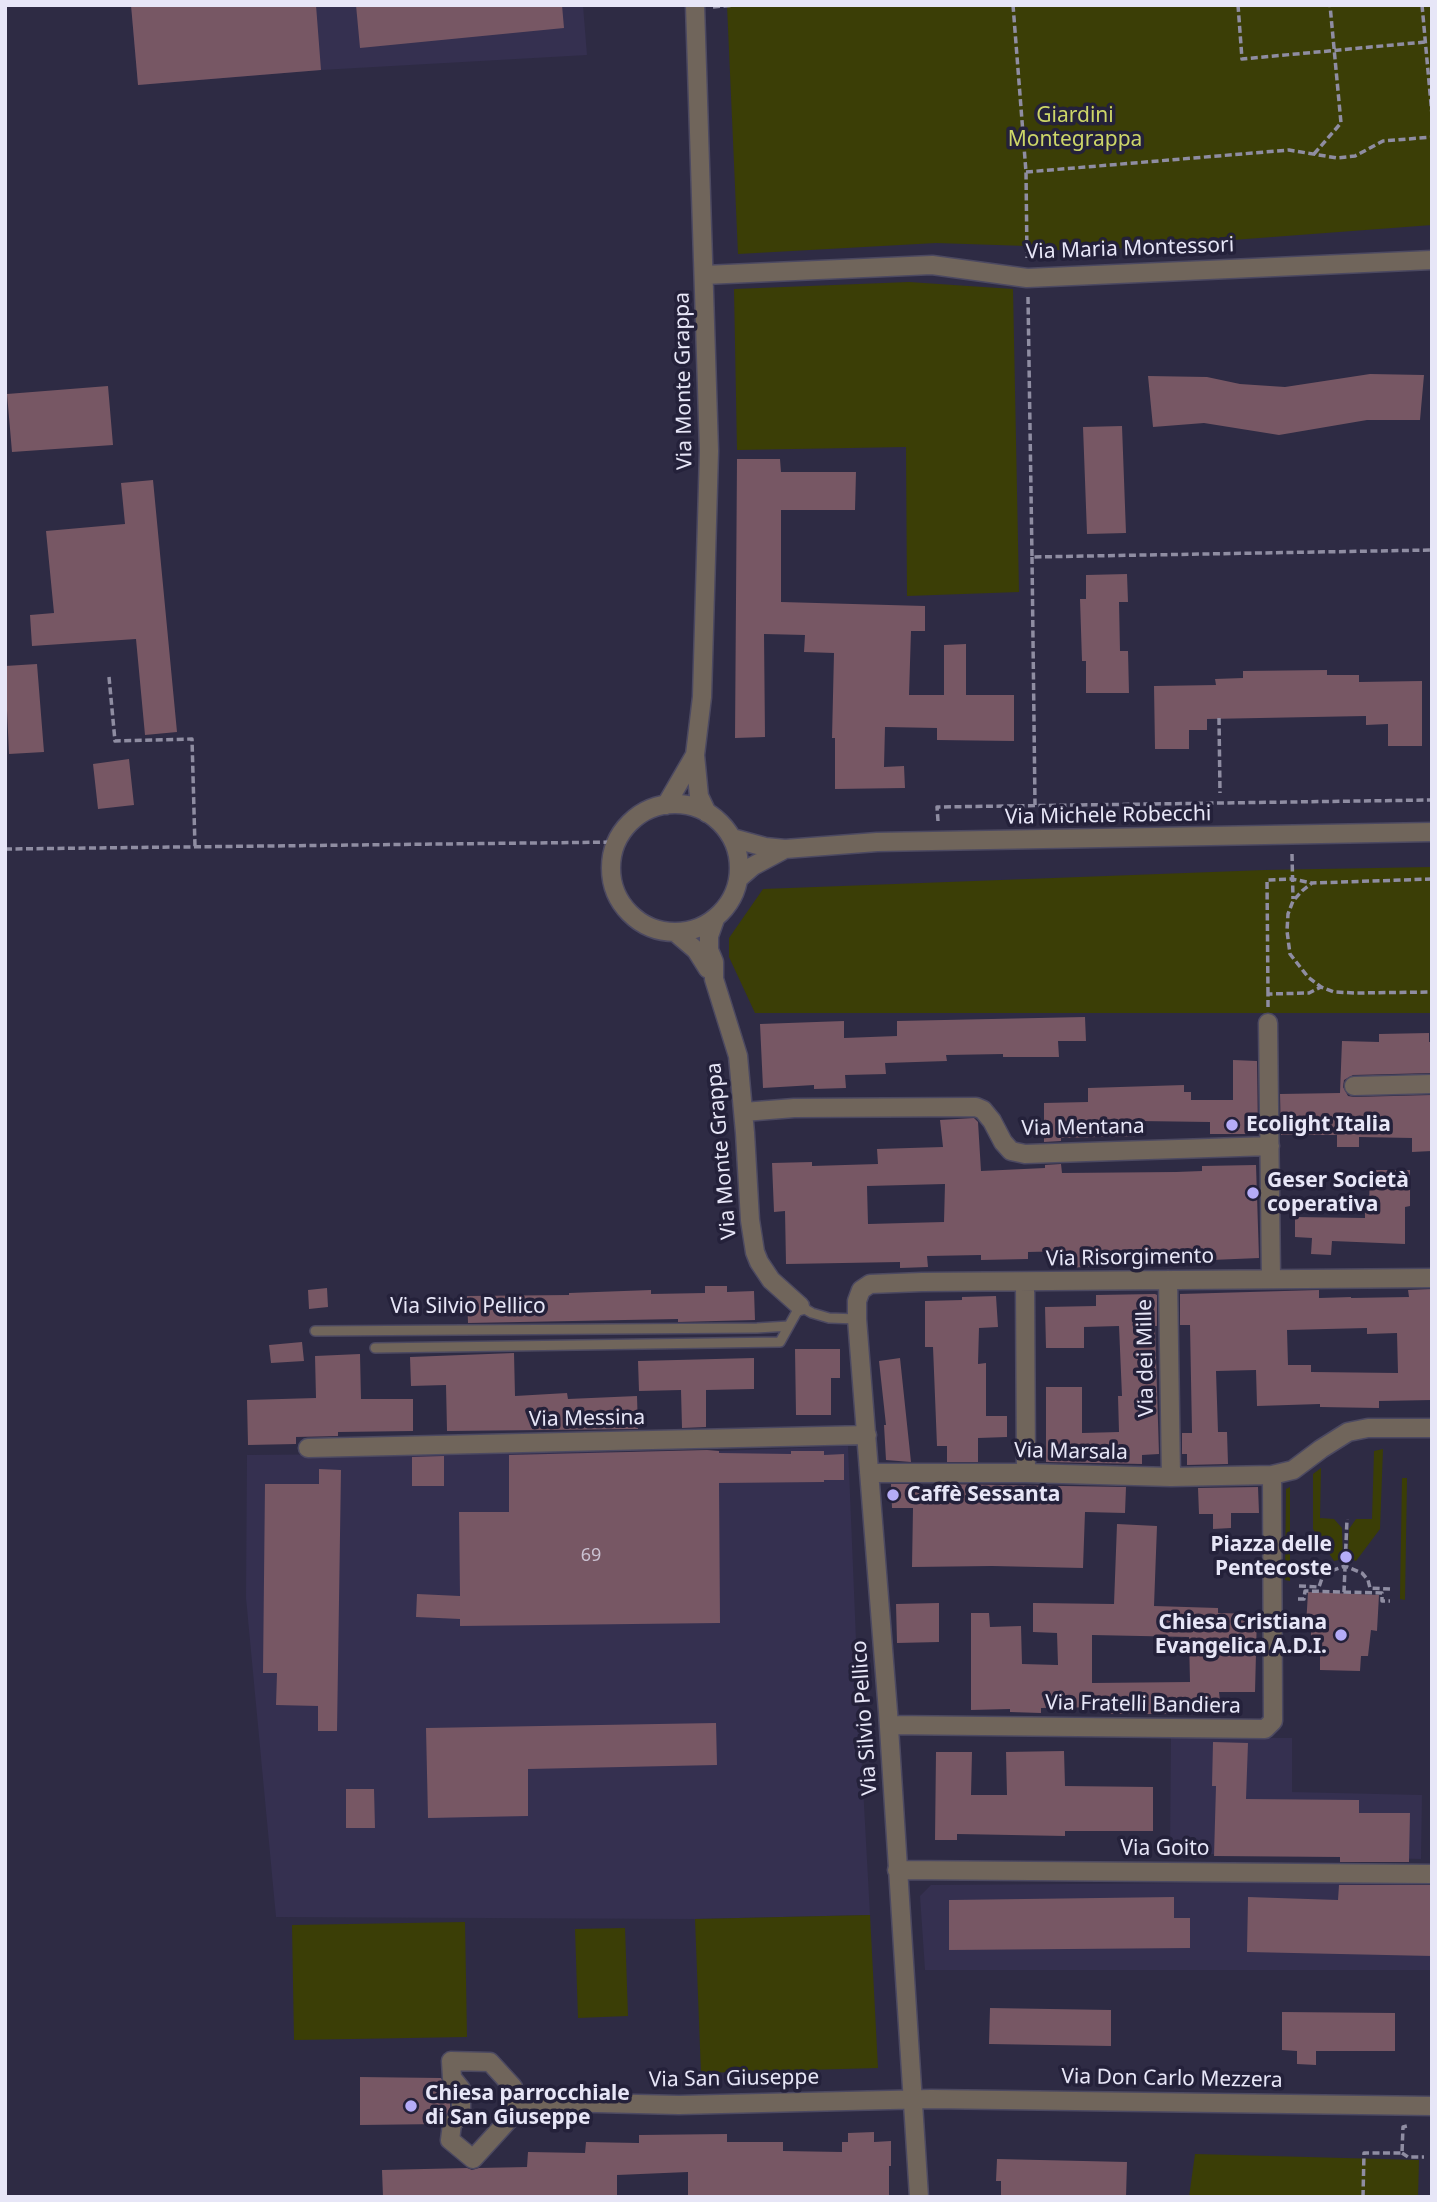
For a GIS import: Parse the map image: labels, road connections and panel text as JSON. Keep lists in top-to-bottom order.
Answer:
{
  "streets": {
    "street": [
      "Via Maria Montessori",
      "Via Monte Grappa",
      "Via Michele Robecchi",
      "Via Mentana",
      "Via Risorgimento",
      "Via Silvio Pellico",
      "Via dei Mille",
      "Via Messina",
      "Via Marsala",
      "Via Fratelli Bandiera",
      "Via Goito",
      "Via San Giuseppe",
      "Via Don Carlo Mezzera"
    ]
  },
  "crossings": [
    ["Via Maria Montessori", "Via Monte Grappa"],
    ["Via Monte Grappa", "Via Michele Robecchi"],
    ["Via Monte Grappa", "Via Mentana"],
    ["Via Monte Grappa", "Via Silvio Pellico"],
    ["Via Risorgimento", "Via Silvio Pellico"],
    ["Via Risorgimento", "Via dei Mille"],
    ["Via Silvio Pellico", "Via Messina"],
    ["Via Silvio Pellico", "Via Marsala"],
    ["Via Silvio Pellico", "Via Fratelli Bandiera"],
    ["Via Silvio Pellico", "Via Goito"],
    ["Via Silvio Pellico", "Via San Giuseppe"],
    ["Via Silvio Pellico", "Via Don Carlo Mezzera"],
    ["Via dei Mille", "Via Marsala"],
    ["Via Marsala", "Via Fratelli Bandiera"],
    ["Via San Giuseppe", "Via Don Carlo Mezzera"]
  ],
  "parks": ["Giardini Montegrappa"],
  "places": [
    "Ecolight Italia",
    "Geser Società coperativa",
    "Caffè Sessanta",
    "Piazza delle Pentecoste",
    "Chiesa Cristiana Evangelica A.D.I.",
    "Chiesa parrocchiale di San Giuseppe"
  ],
  "house_numbers": ["69"]
}
